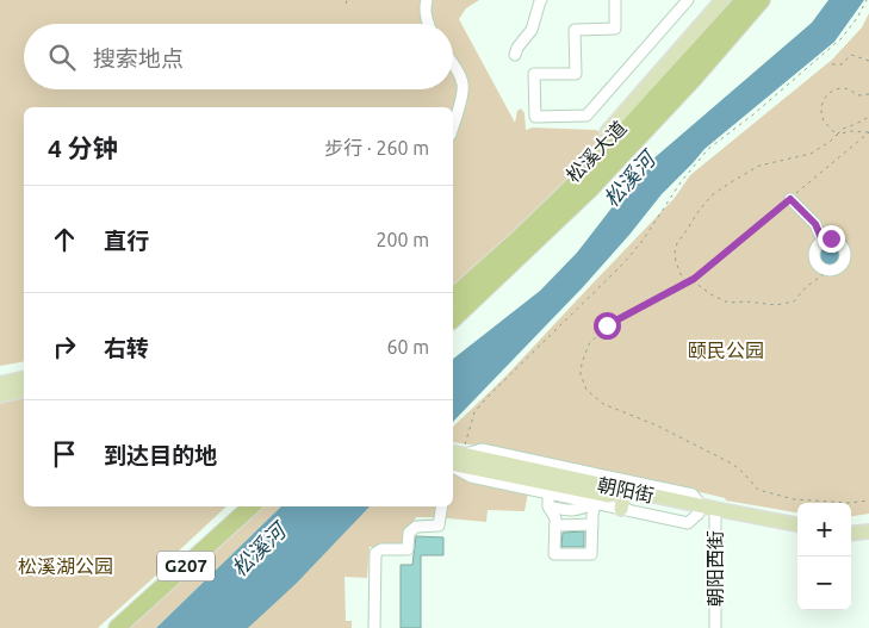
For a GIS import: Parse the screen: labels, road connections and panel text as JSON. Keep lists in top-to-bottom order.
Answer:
{
  "streets": {
    "highway": ["松溪大道", "G207"],
    "main road": ["朝阳街"],
    "street": ["朝阳西街"]
  },
  "crossings": [
    ["朝阳街", "朝阳西街"]
  ],
  "water": ["松溪河"],
  "parks": ["颐民公园", "松溪湖公园"],
  "page": {
    "search": "搜索地点",
    "heading": ["4 分钟", "步行 · 260 m"],
    "list": [
      ["直行", "200 m"],
      ["右转", "60 m"],
      "到达目的地"
    ],
    "map_buttons": ["+", "−"]
  }
}
